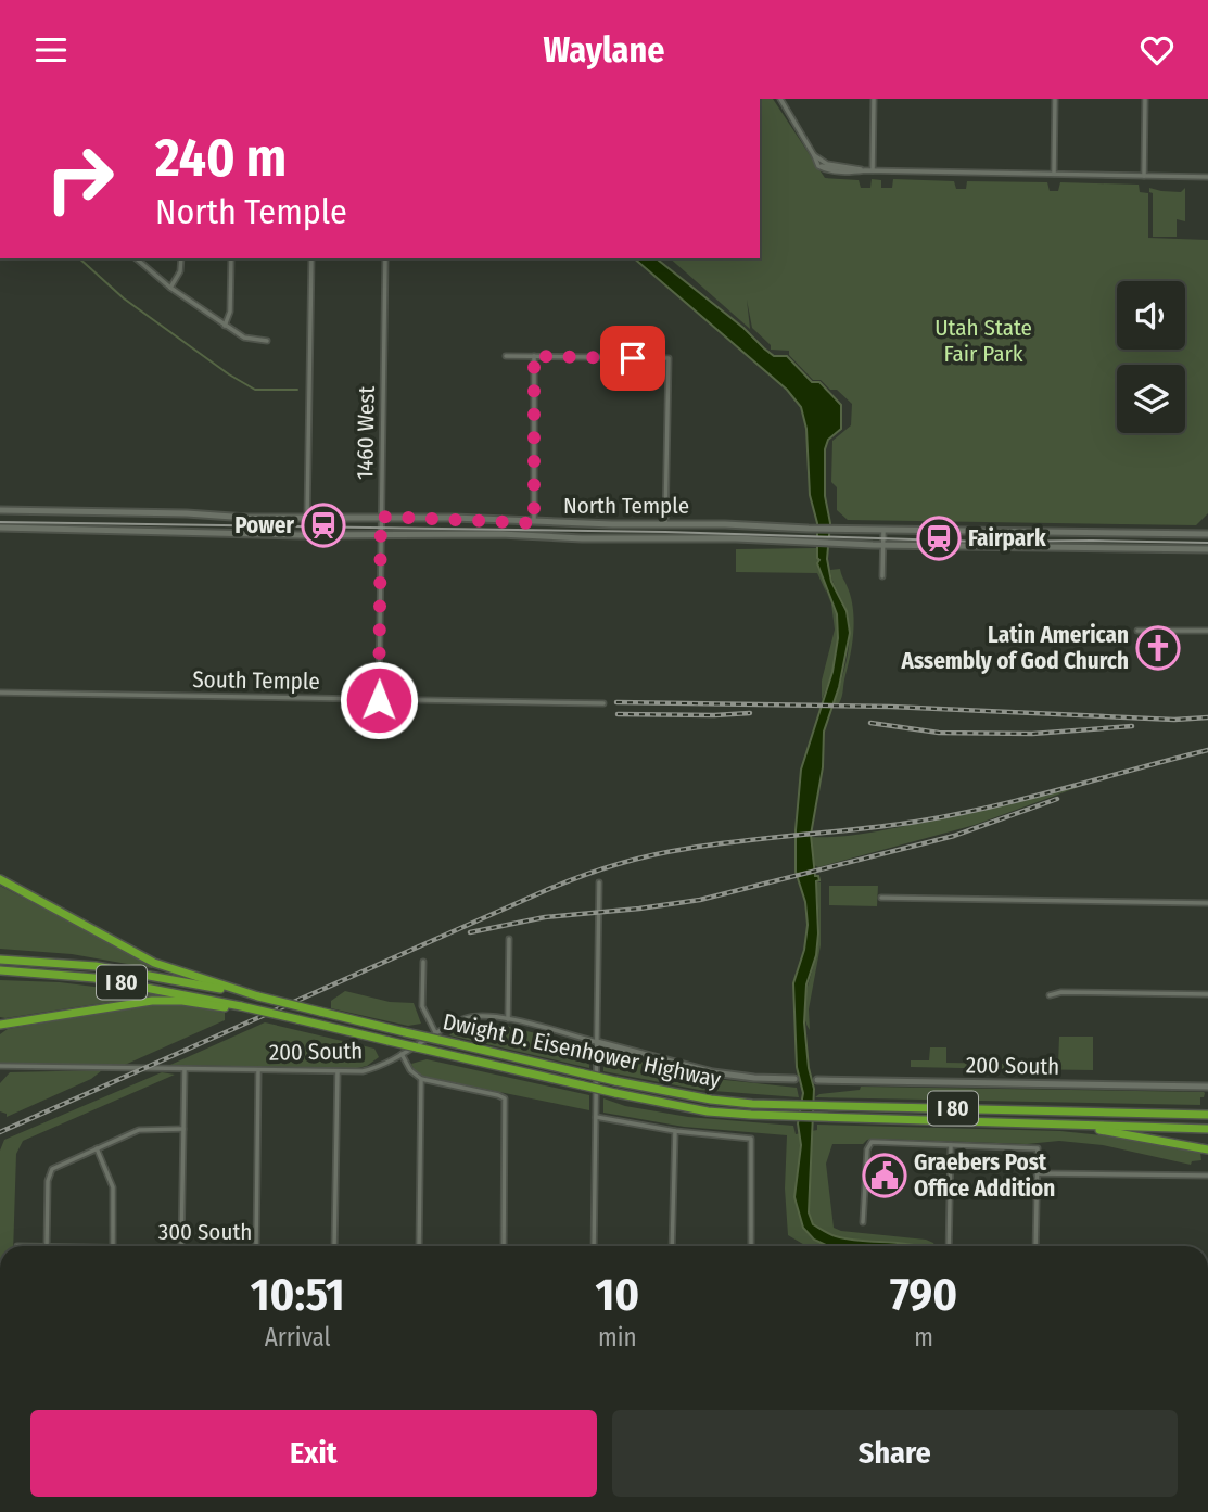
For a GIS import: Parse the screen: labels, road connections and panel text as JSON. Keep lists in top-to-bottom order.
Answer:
{
  "streets": {
    "highway": ["I 80", "Dwight D. Eisenhower Highway"],
    "main road": ["North Temple", "200 South"],
    "street": ["1460 West", "South Temple"]
  },
  "crossings": [
    ["1460 West", "North Temple"],
    ["1460 West", "South Temple"]
  ],
  "parks": ["Utah State Fair Park"],
  "places": {
    "station": ["Power", "Fairpark"],
    "church": ["Latin American Assembly of God Church"],
    "public building": ["Graebers Post Office Addition"]
  },
  "page": {
    "header": "Waylane",
    "turn": ["240 m", "North Temple"],
    "eta": [
      "10:51",
      "Arrival",
      "10",
      "min",
      "790",
      "m"
    ],
    "buttons": ["Exit", "Share"]
  }
}
